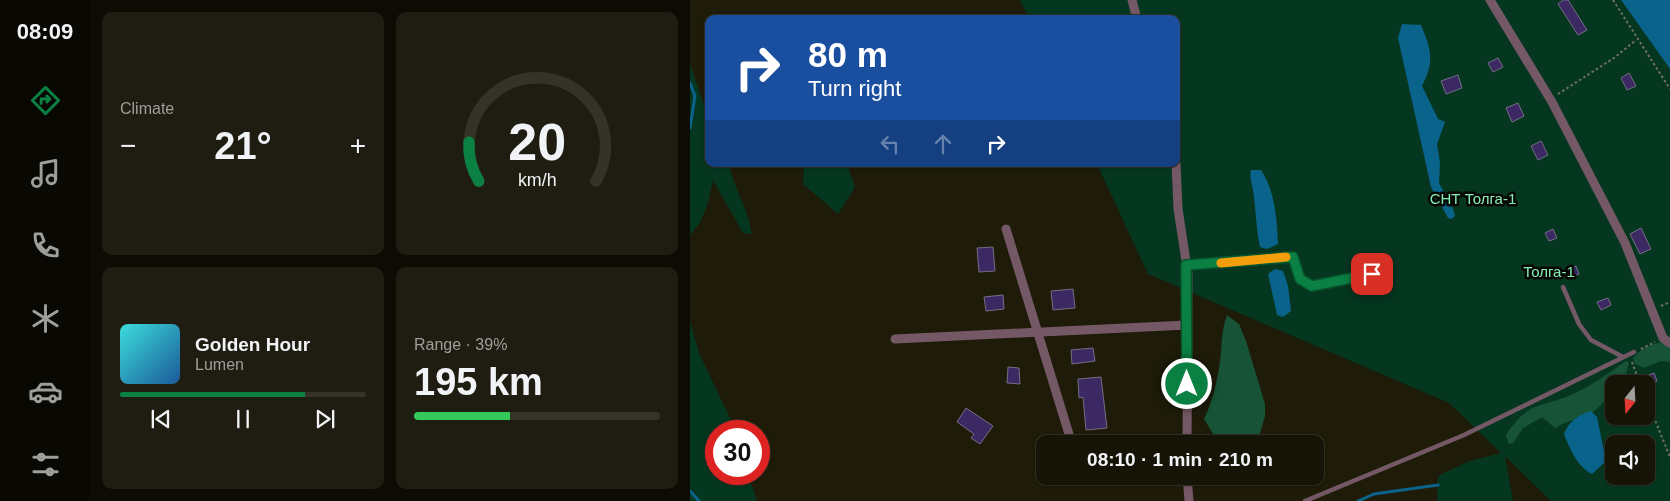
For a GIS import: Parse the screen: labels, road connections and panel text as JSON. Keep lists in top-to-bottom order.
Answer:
{
  "parks": ["СНТ Толга-1", "Толга-1"],
  "north": "bottom",
  "page": {
    "tabs": "08:09",
    "tile": [
      "Climate",
      ["Range · 39%", "195 km"]
    ],
    "turn": ["80 m", "Turn right"],
    "heat": ["−", "21°", "+"],
    "song": ["Golden Hour", "Lumen"],
    "limit": "30",
    "trip": "08:10 · 1 min · 210 m",
    "gauge": ["20", "km/h"]
  }
}
